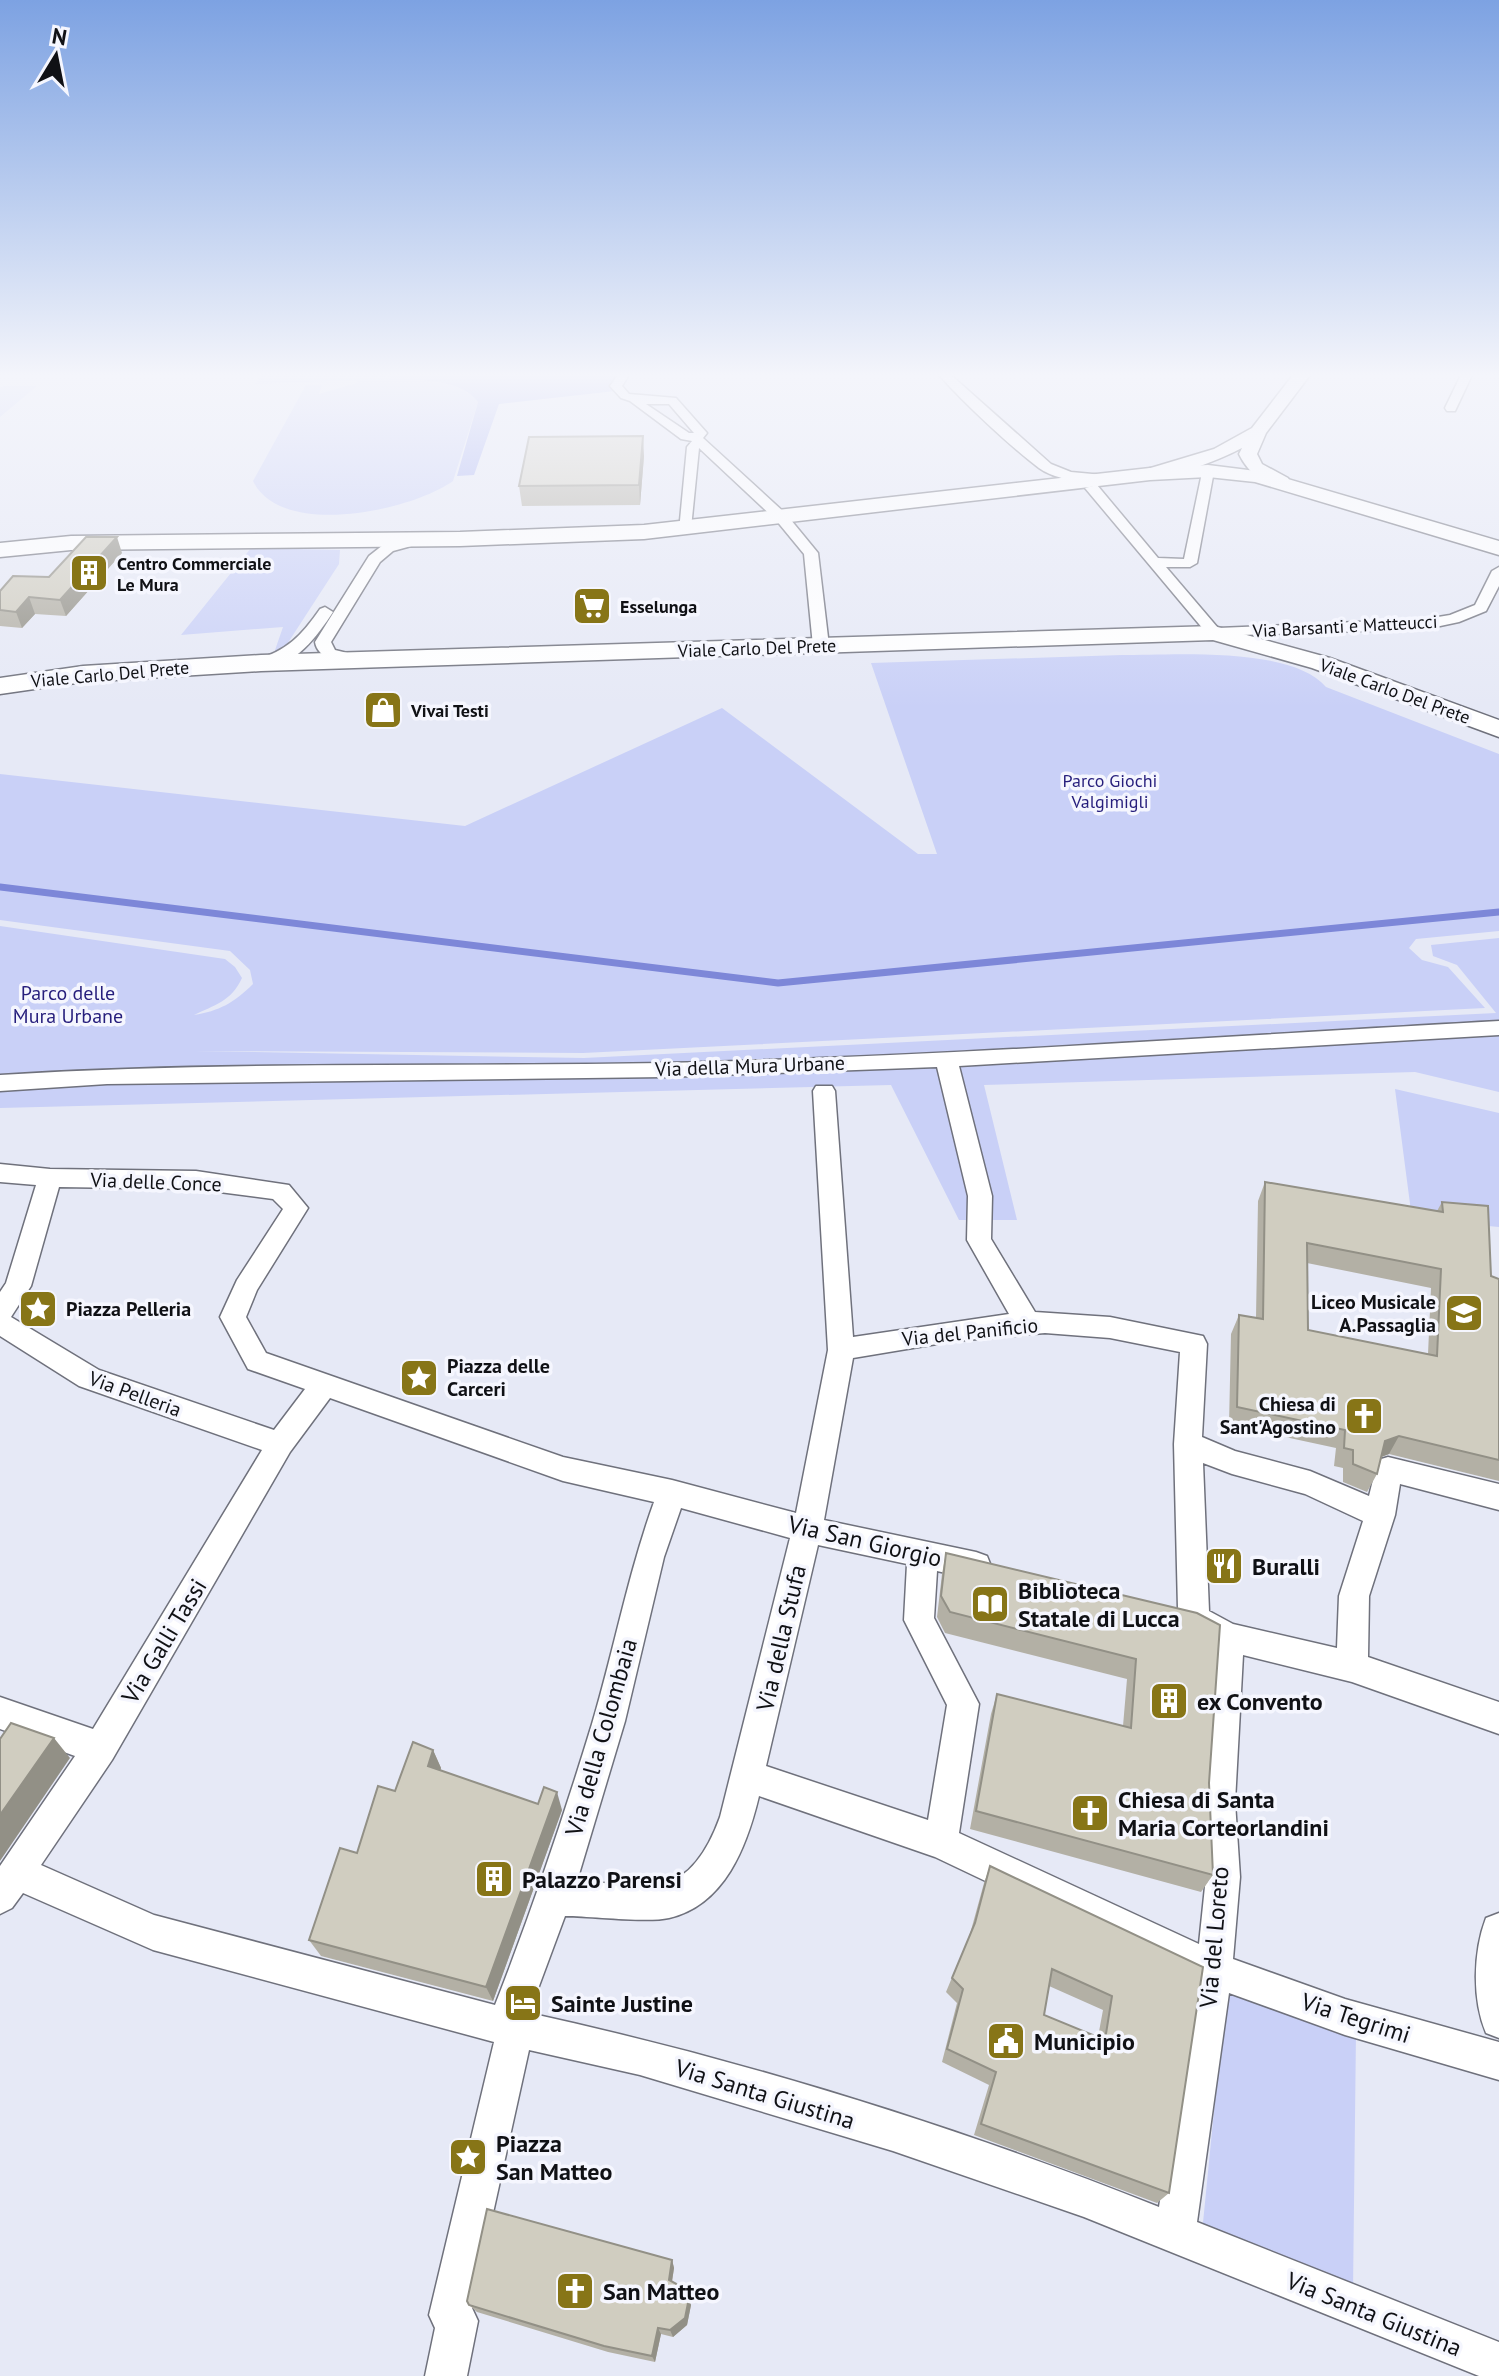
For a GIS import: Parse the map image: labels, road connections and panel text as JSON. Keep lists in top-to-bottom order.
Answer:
{
  "streets": {
    "main road": ["Viale Carlo Del Prete"],
    "street": [
      "Via Barsanti e Matteucci",
      "Via della Mura Urbane",
      "Via delle Conce",
      "Via del Panificio",
      "Via Pelleria",
      "Via San Giorgio",
      "Via della Stufa",
      "Via Galli Tassi",
      "Via della Colombaia",
      "Via del Loreto",
      "Via Tegrimi",
      "Via Santa Giustina"
    ]
  },
  "crossings": [
    ["Via Barsanti e Matteucci", "Viale Carlo Del Prete"],
    ["Via delle Conce", "Via San Giorgio"],
    ["Via delle Conce", "Via Galli Tassi"],
    ["Via del Panificio", "Via della Stufa"],
    ["Via Pelleria", "Via Galli Tassi"],
    ["Via San Giorgio", "Via della Stufa"],
    ["Via San Giorgio", "Via Galli Tassi"],
    ["Via San Giorgio", "Via della Colombaia"],
    ["Via della Stufa", "Via della Colombaia"],
    ["Via della Stufa", "Via Tegrimi"],
    ["Via Galli Tassi", "Via Santa Giustina"],
    ["Via della Colombaia", "Via Santa Giustina"],
    ["Via del Loreto", "Via Tegrimi"],
    ["Via del Loreto", "Via Santa Giustina"]
  ],
  "parks": ["Parco Giochi Valgimigli", "Parco delle Mura Urbane"],
  "places": {
    "building": ["Centro Commerciale Le Mura", "ex Convento", "Palazzo Parensi"],
    "supermarket": ["Esselunga"],
    "shop": ["Vivai Testi"],
    "place": ["Piazza Pelleria", "Piazza delle Carceri", "Piazza San Matteo"],
    "school or university": ["Liceo Musicale A.Passaglia"],
    "church": ["Chiesa di Sant'Agostino", "Chiesa di Santa Maria Corteorlandini", "San Matteo"],
    "restaurant": ["Buralli"],
    "library": ["Biblioteca Statale di Lucca"],
    "hotel": ["Sainte Justine"],
    "public building": ["Municipio"]
  },
  "north": "top"
}
